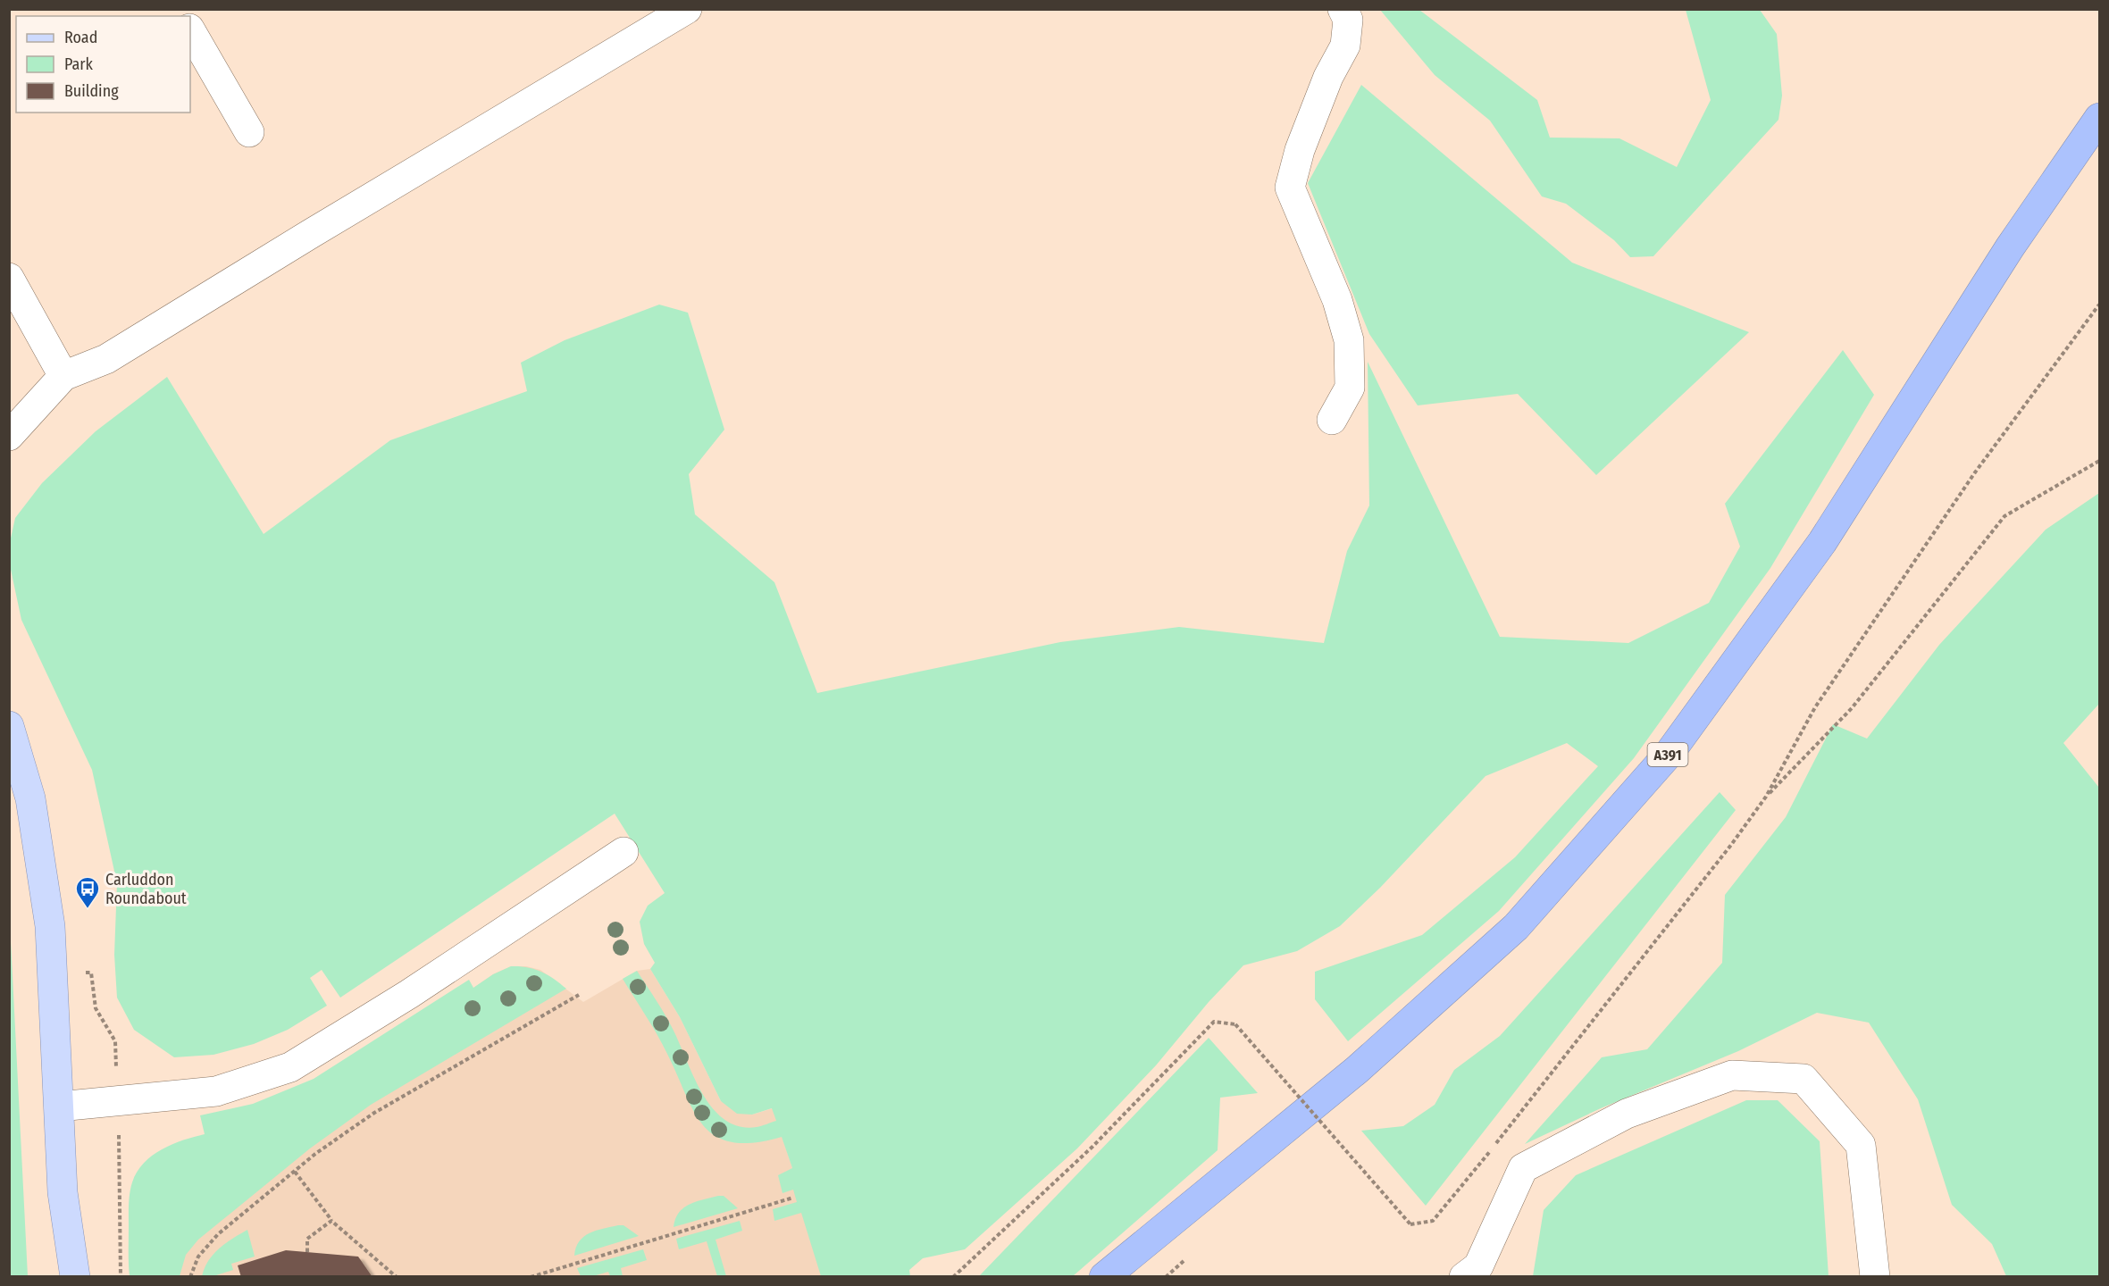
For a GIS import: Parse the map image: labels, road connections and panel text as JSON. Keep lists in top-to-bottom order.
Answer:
{
  "streets": {
    "highway": ["A391"]
  },
  "places": {
    "bus stop": ["Carluddon Roundabout"]
  },
  "legend": ["Road", "Park", "Building"]
}
